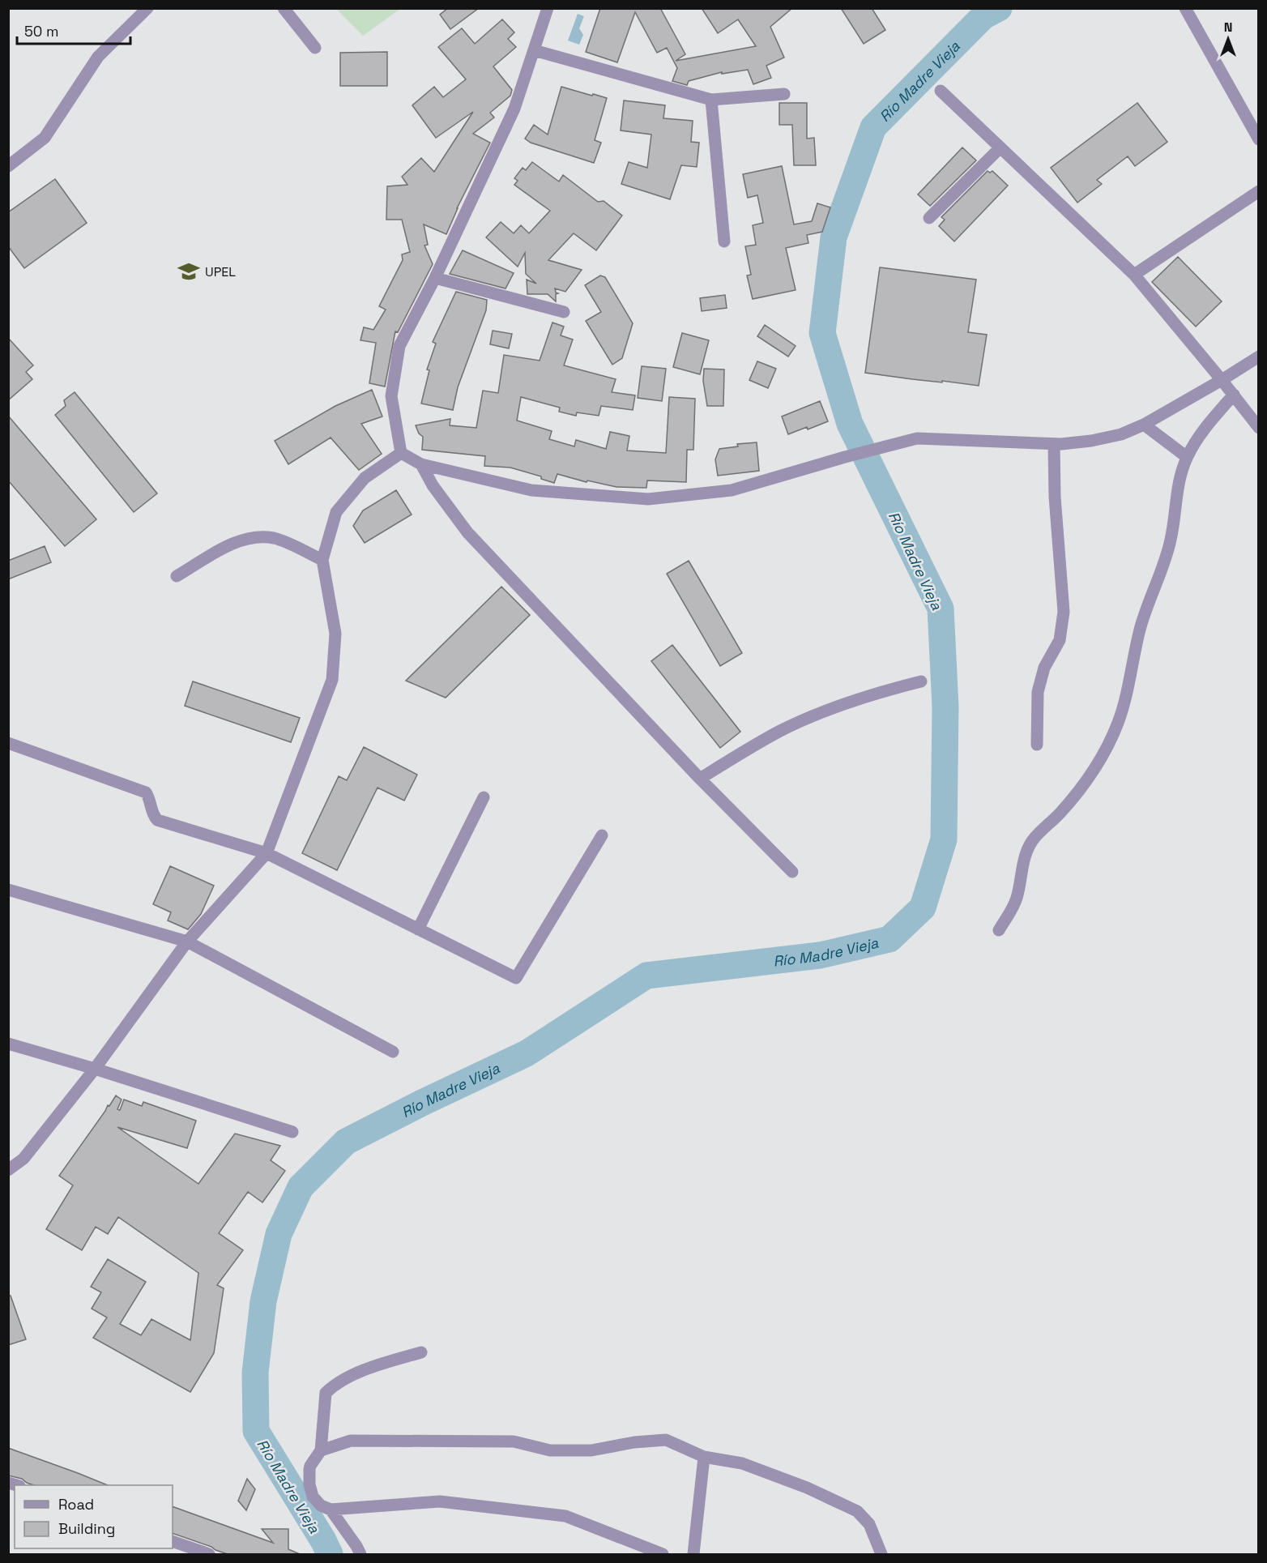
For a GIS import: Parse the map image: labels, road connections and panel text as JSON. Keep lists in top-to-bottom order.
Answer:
{
  "water": ["Río Madre Vieja"],
  "places": {
    "school or university": ["UPEL"]
  },
  "legend": ["Road", "Building"],
  "scale_bar": "50 m",
  "north": "top"
}
